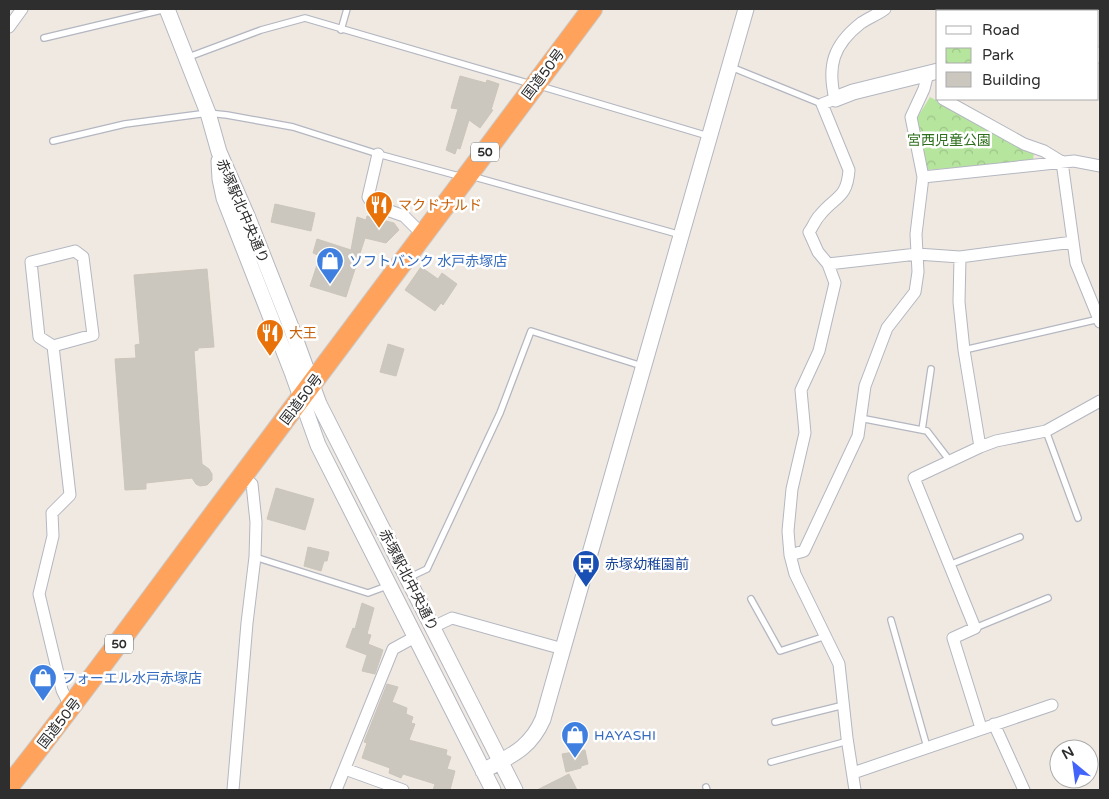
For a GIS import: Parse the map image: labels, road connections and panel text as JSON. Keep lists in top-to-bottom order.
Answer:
{
  "streets": {
    "highway": ["国道50号", "50"],
    "street": ["赤塚駅北中央通り"]
  },
  "crossings": [
    ["国道50号", "赤塚駅北中央通り"]
  ],
  "parks": ["宮西児童公園"],
  "places": {
    "restaurant": ["マクドナルド", "大王"],
    "shop": ["ソフトバンク 水戸赤塚店", "フォーエル水戸赤塚店", "HAYASHI"],
    "bus stop": ["赤塚幼稚園前"]
  },
  "legend": ["Road", "Park", "Building"],
  "north": "top left"
}
